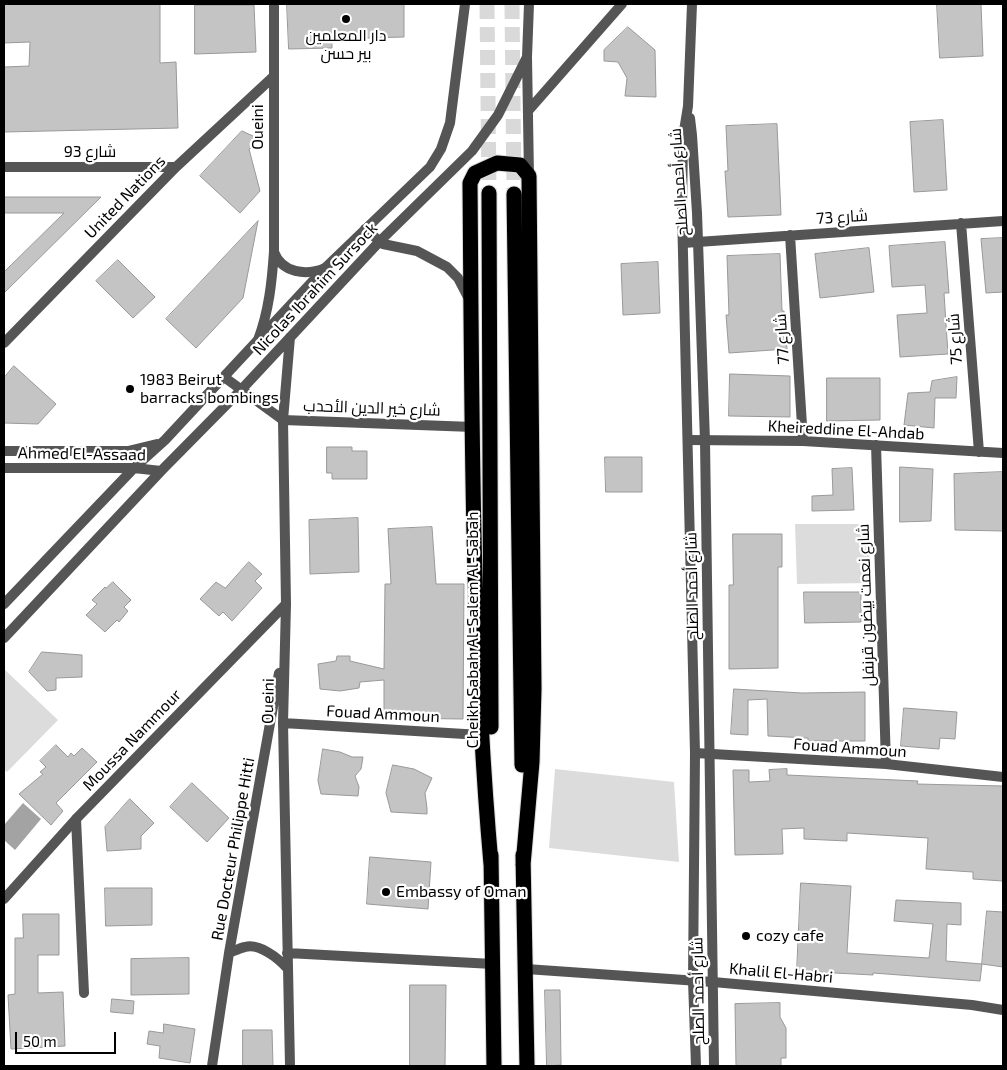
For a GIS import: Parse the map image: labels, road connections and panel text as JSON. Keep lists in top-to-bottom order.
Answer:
{
  "streets": {
    "highway": ["Cheikh Sabah Al-Salem Al-Sabah"],
    "street": [
      "Oueini",
      "شارع 93",
      "شارع أحمد الصلح",
      "United Nations",
      "شارع 73",
      "Nicolas Ibrahim Sursock",
      "شارع 77",
      "شارع 75",
      "شارع خير الدين الأحدب",
      "Kheireddine El-Ahdab",
      "Ahmed El-Assaad",
      "شارع نعمت بيضون قرنفل",
      "Fouad Ammoun",
      "Moussa Nammour",
      "Rue Docteur Philippe Hitti",
      "Khalil El-Habri"
    ]
  },
  "crossings": [
    ["Oueini", "United Nations"],
    ["Oueini", "Nicolas Ibrahim Sursock"],
    ["Oueini", "شارع خير الدين الأحدب"],
    ["Oueini", "Fouad Ammoun"],
    ["Oueini", "Moussa Nammour"],
    ["Oueini", "Rue Docteur Philippe Hitti"],
    ["شارع 93", "United Nations"],
    ["شارع أحمد الصلح", "شارع 73"],
    ["شارع أحمد الصلح", "Kheireddine El-Ahdab"],
    ["شارع أحمد الصلح", "Fouad Ammoun"],
    ["شارع أحمد الصلح", "Khalil El-Habri"],
    ["شارع 73", "شارع 77"],
    ["شارع 73", "شارع 75"],
    ["Nicolas Ibrahim Sursock", "شارع خير الدين الأحدب"],
    ["Nicolas Ibrahim Sursock", "Ahmed El-Assaad"],
    ["شارع 77", "Kheireddine El-Ahdab"],
    ["شارع 75", "Kheireddine El-Ahdab"],
    ["Kheireddine El-Ahdab", "شارع نعمت بيضون قرنفل"],
    ["شارع نعمت بيضون قرنفل", "Fouad Ammoun"]
  ],
  "places": [
    "دار المعلمين بير حسن",
    "1983 Beirut barracks bombings",
    "Embassy of Oman",
    "cozy cafe"
  ],
  "scale_bar": "50 m"
}
